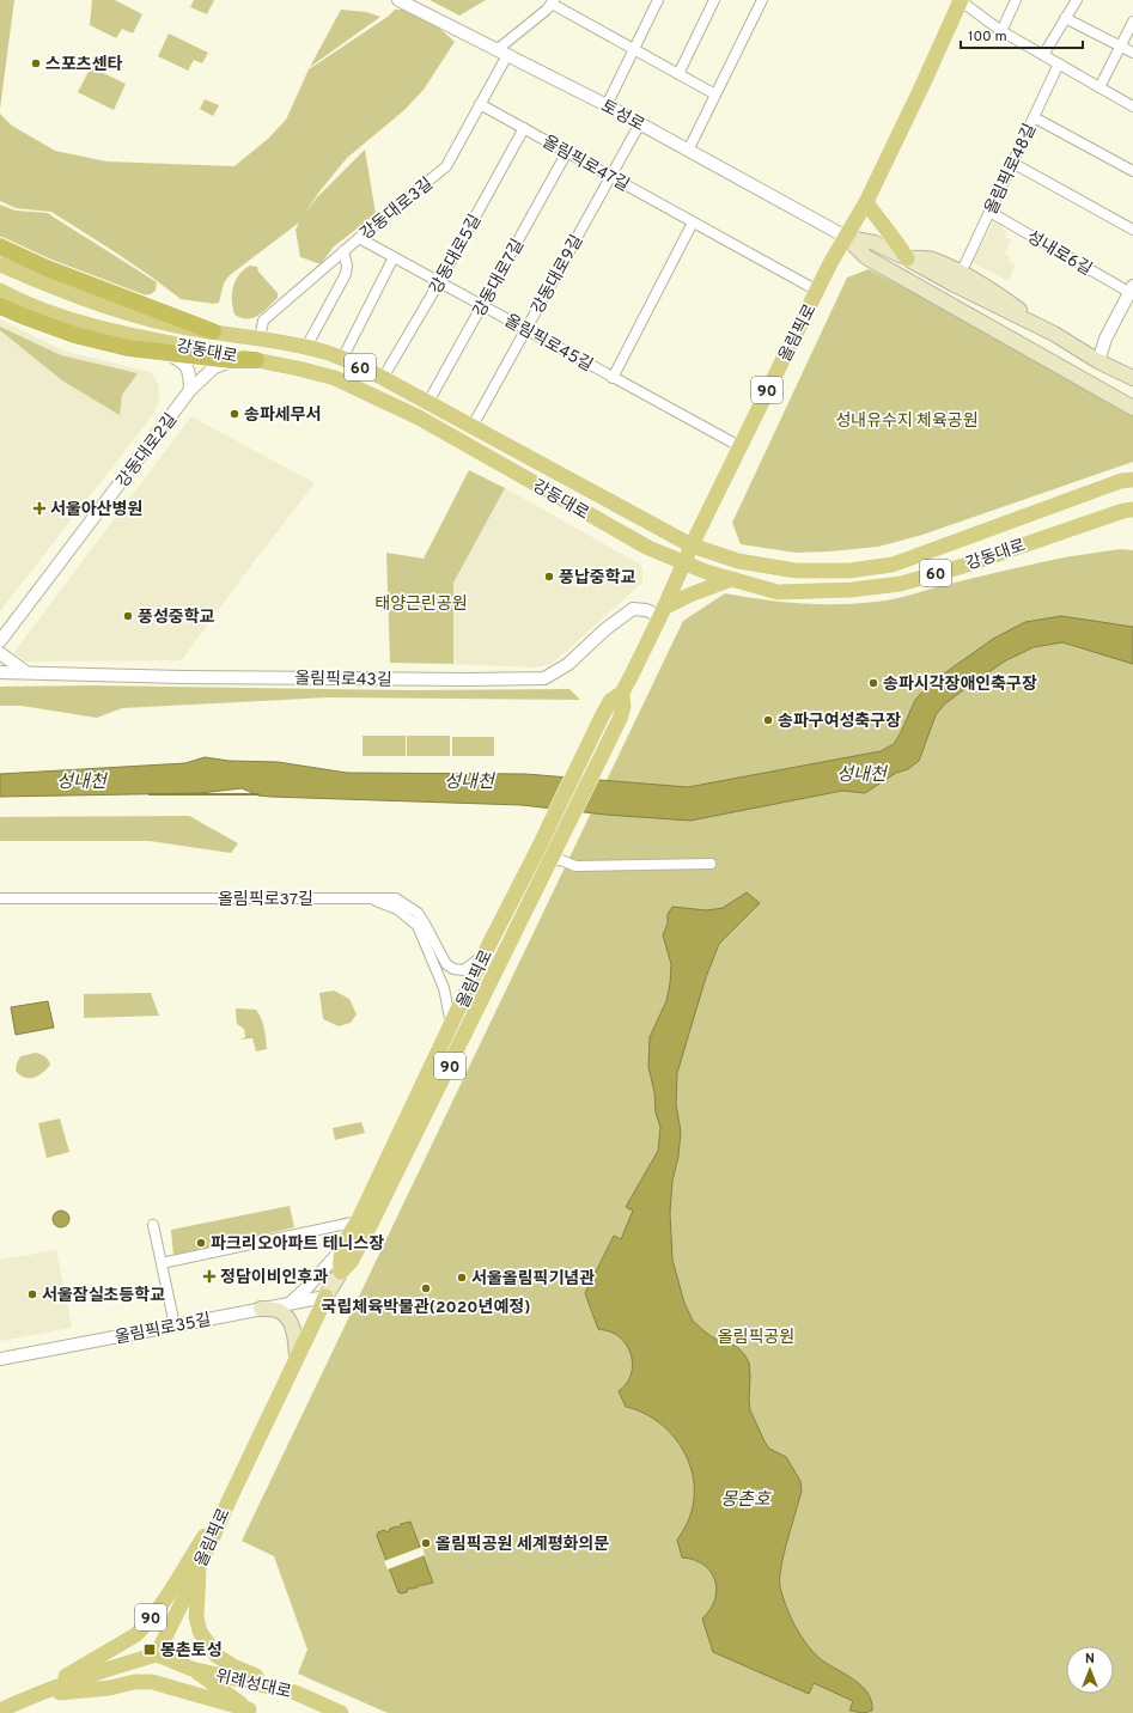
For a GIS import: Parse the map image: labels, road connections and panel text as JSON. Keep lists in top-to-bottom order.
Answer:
{
  "streets": {
    "main road": [
      "올림픽로",
      "강동대로",
      "60",
      "90",
      "위례성대로"
    ],
    "street": [
      "토성로",
      "올림픽로47길",
      "올림픽로48길",
      "강동대로3길",
      "성내로6길",
      "강동대로5길",
      "강동대로9길",
      "강동대로7길",
      "올림픽로45길",
      "강동대로2길",
      "올림픽로43길",
      "올림픽로37길",
      "올림픽로35길"
    ]
  },
  "crossings": [
    ["토성로", "강동대로3길"],
    ["토성로", "강동대로9길"],
    ["토성로", "올림픽로"],
    ["올림픽로47길", "강동대로3길"],
    ["올림픽로47길", "강동대로5길"],
    ["올림픽로47길", "강동대로9길"],
    ["올림픽로47길", "강동대로7길"],
    ["올림픽로47길", "올림픽로"],
    ["올림픽로48길", "성내로6길"],
    ["강동대로3길", "올림픽로45길"],
    ["강동대로3길", "강동대로"],
    ["강동대로5길", "올림픽로45길"],
    ["강동대로5길", "강동대로"],
    ["강동대로9길", "올림픽로45길"],
    ["강동대로9길", "강동대로"],
    ["강동대로7길", "올림픽로45길"],
    ["강동대로7길", "강동대로"],
    ["올림픽로", "올림픽로45길"],
    ["올림픽로", "강동대로"],
    ["올림픽로", "90"],
    ["올림픽로", "올림픽로43길"],
    ["올림픽로", "올림픽로37길"],
    ["올림픽로", "올림픽로35길"],
    ["올림픽로", "위례성대로"],
    ["90", "위례성대로"]
  ],
  "water": ["성내천", "몽촌호"],
  "parks": ["성내유수지 체육공원", "태양근린공원", "올림픽공원"],
  "places": {
    "other": [
      "스포츠센타",
      "송파세무서",
      "풍납중학교",
      "풍성중학교",
      "송파시각장애인축구장",
      "송파구여성축구장",
      "파크리오아파트 테니스장",
      "서울올림픽기념관",
      "국립체육박물관(2020년예정)",
      "서울잠실초등학교",
      "올림픽공원 세계평화의문"
    ],
    "health": ["서울아산병원", "정담이비인후과"],
    "transit": ["몽촌토성"]
  },
  "scale_bar": "100 m",
  "north": "top"
}
